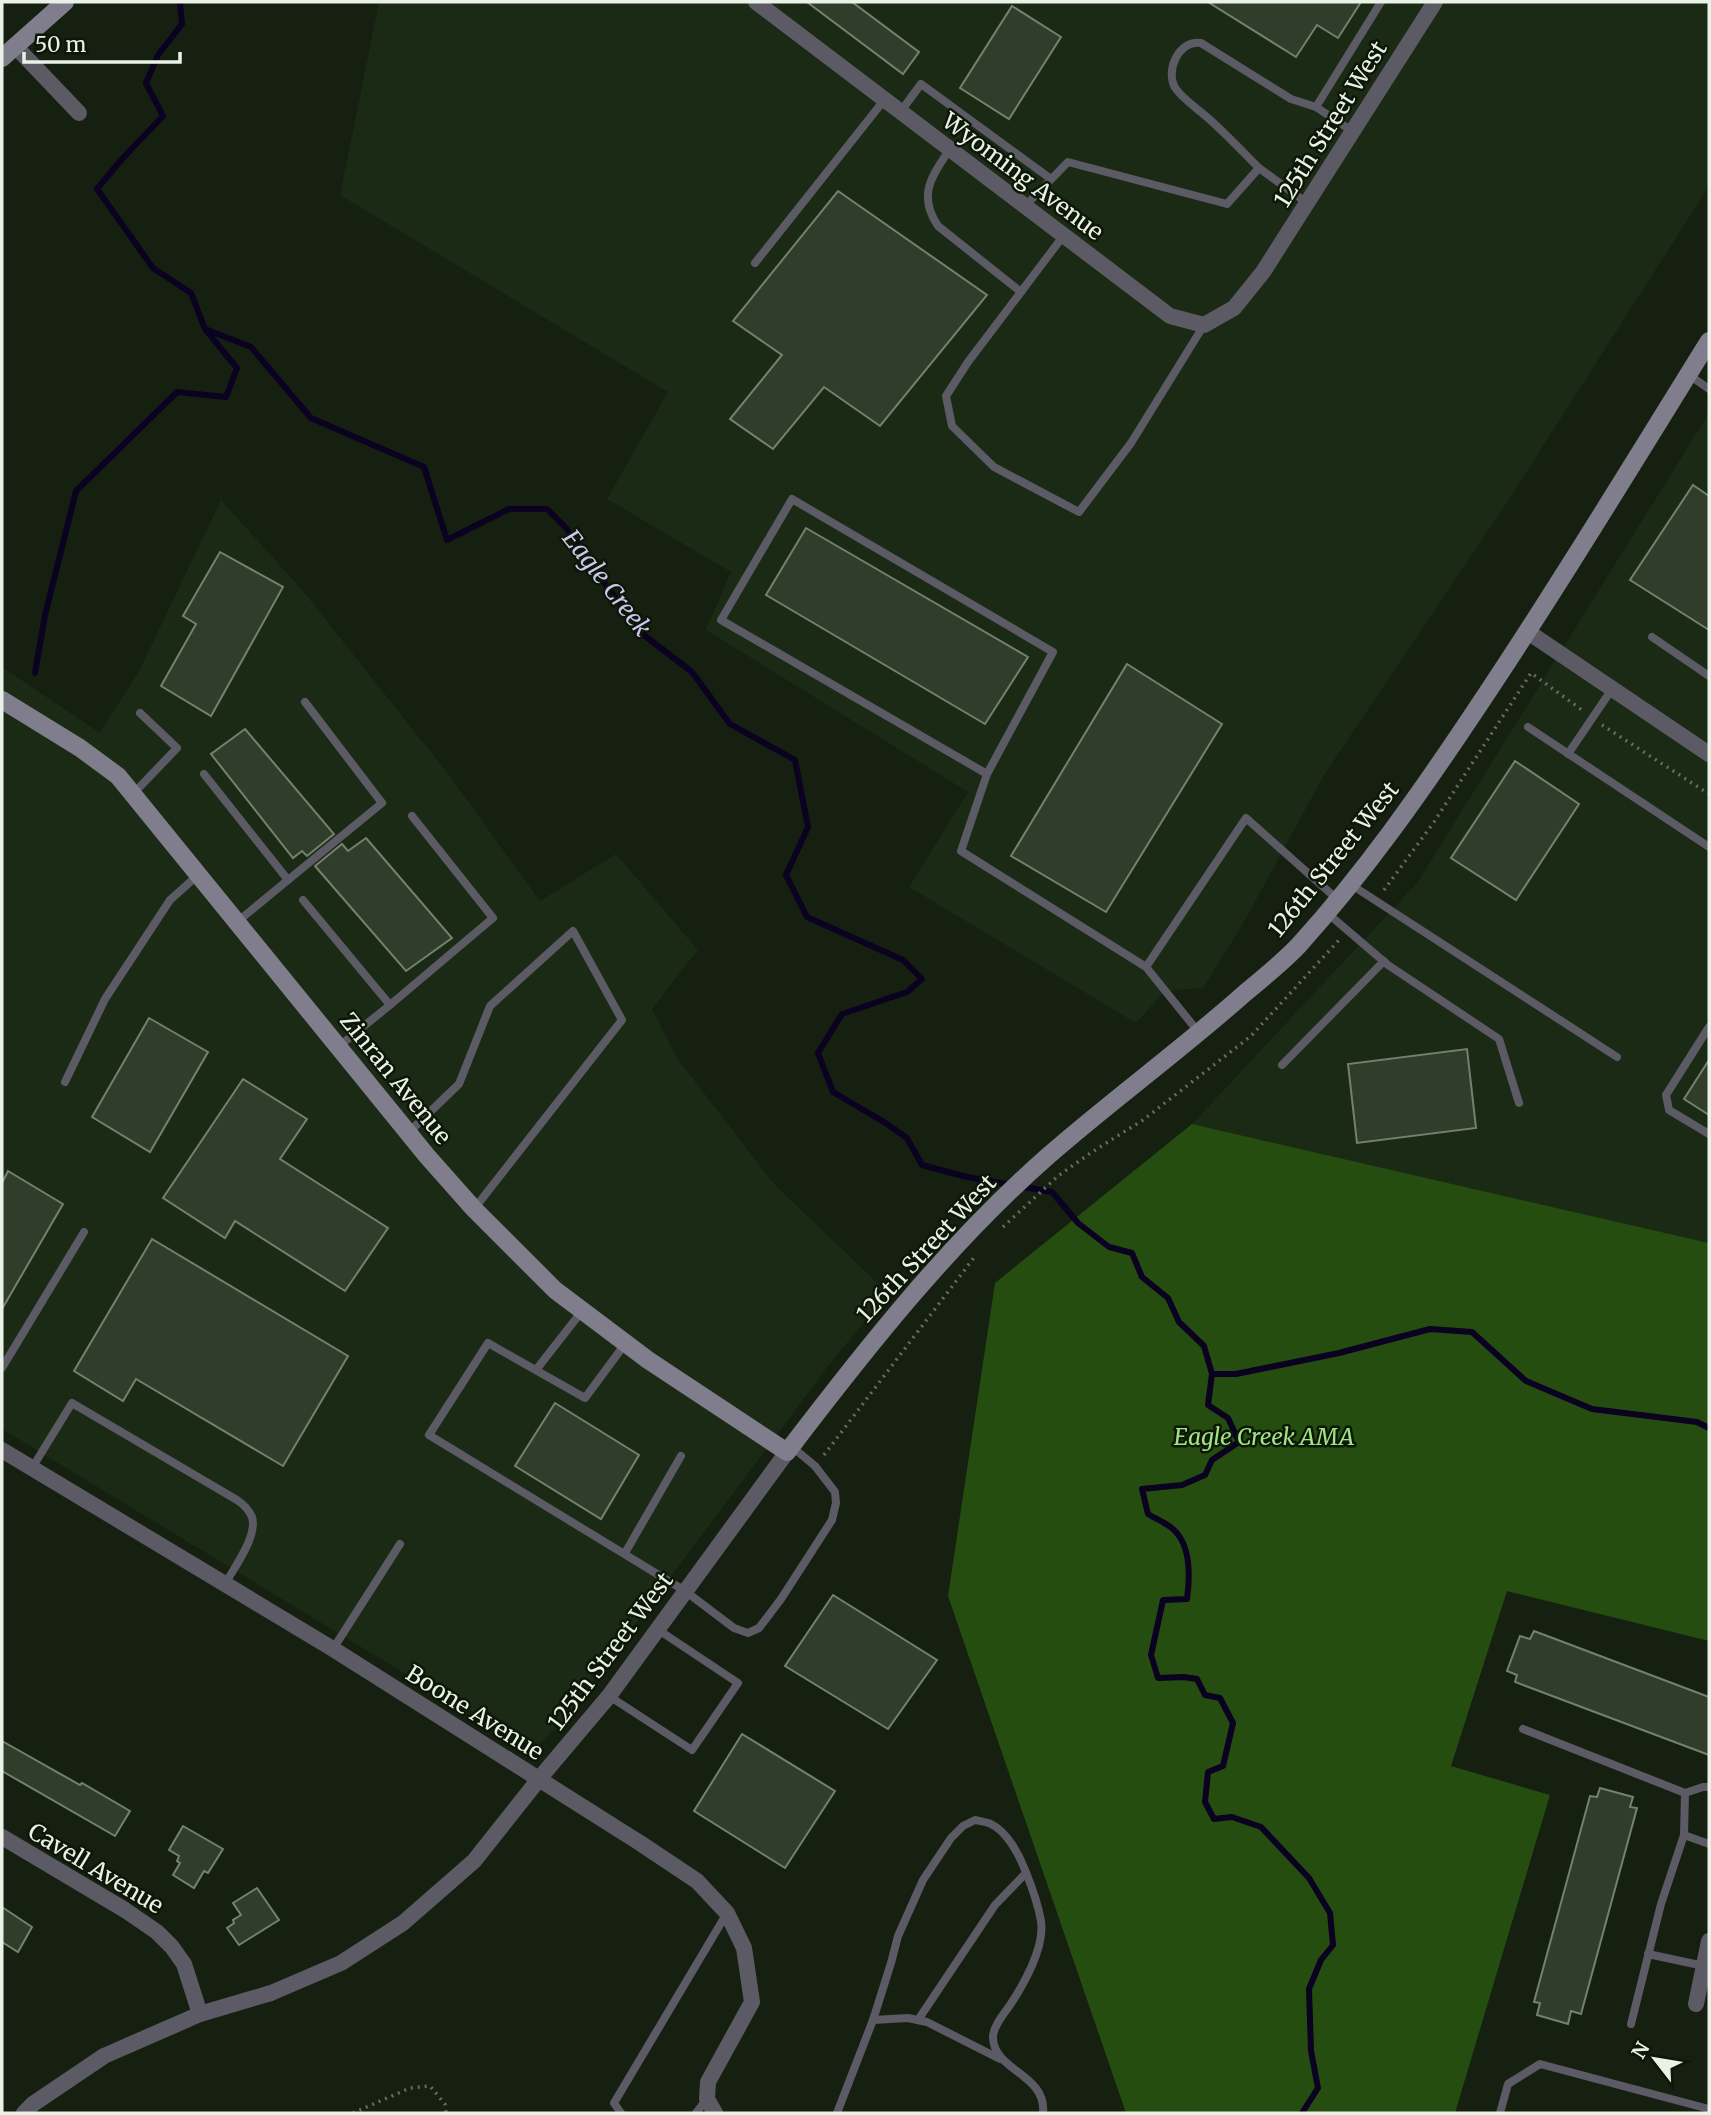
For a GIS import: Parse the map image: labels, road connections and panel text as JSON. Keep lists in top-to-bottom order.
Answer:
{
  "streets": {
    "street": [
      "125th Street West",
      "Wyoming Avenue",
      "126th Street West",
      "Zinran Avenue",
      "Boone Avenue",
      "Cavell Avenue"
    ]
  },
  "crossings": [
    ["125th Street West", "Wyoming Avenue"],
    ["125th Street West", "126th Street West"],
    ["125th Street West", "Zinran Avenue"],
    ["125th Street West", "Boone Avenue"],
    ["125th Street West", "Cavell Avenue"],
    ["126th Street West", "Zinran Avenue"]
  ],
  "water": ["Eagle Creek"],
  "parks": ["Eagle Creek AMA"],
  "scale_bar": "50 m",
  "north": "top left"
}
